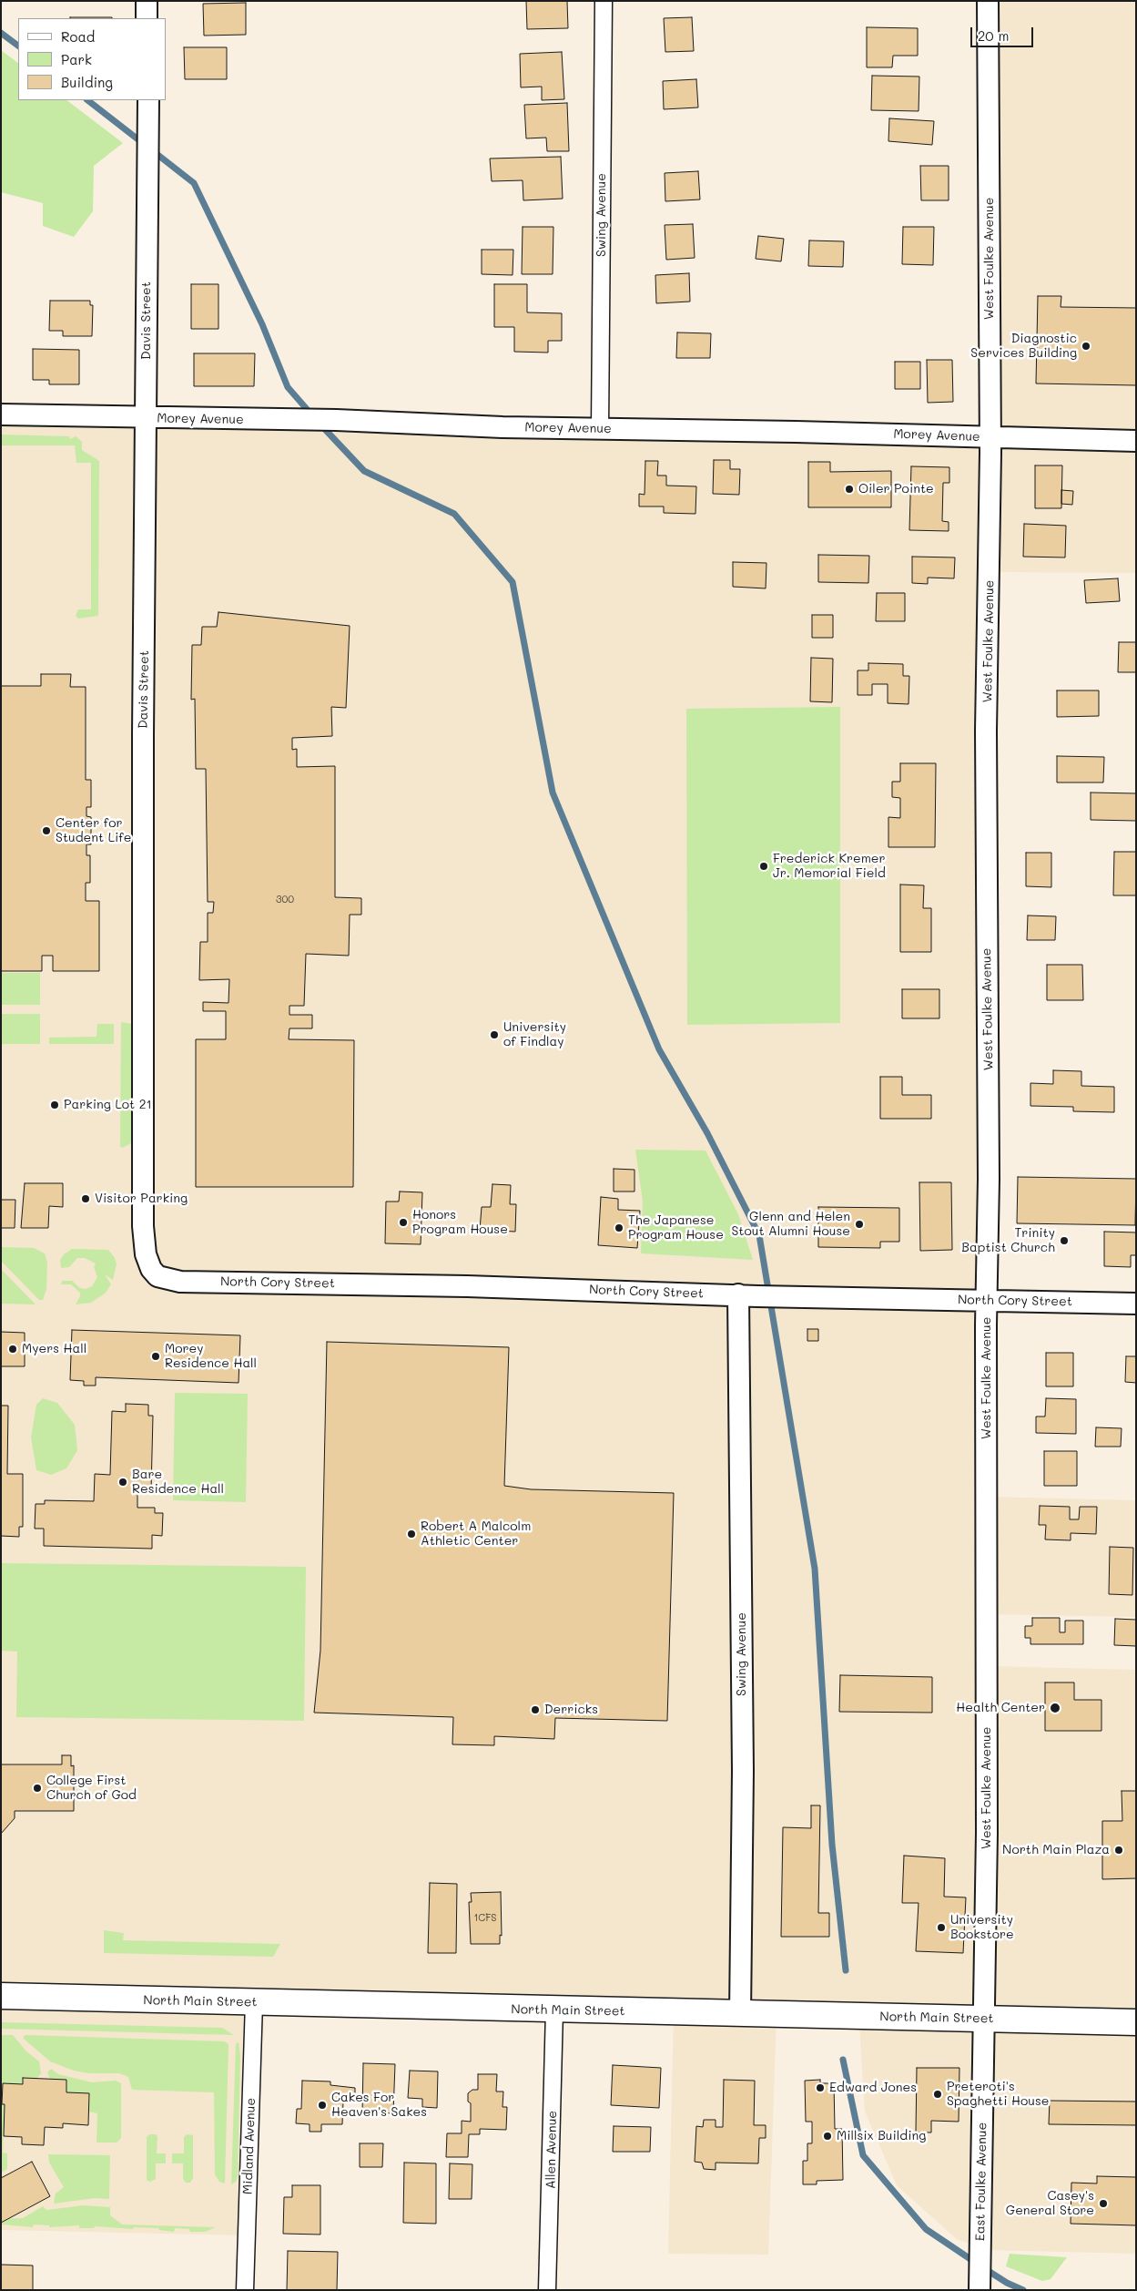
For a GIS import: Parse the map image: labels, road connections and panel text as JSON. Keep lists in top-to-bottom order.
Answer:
{
  "streets": {
    "main road": ["North Main Street"],
    "street": [
      "Swing Avenue",
      "West Foulke Avenue",
      "Davis Street",
      "Morey Avenue",
      "North Cory Street",
      "Midland Avenue",
      "Allen Avenue",
      "East Foulke Avenue"
    ]
  },
  "crossings": [
    ["Swing Avenue", "Morey Avenue"],
    ["Swing Avenue", "North Cory Street"],
    ["Swing Avenue", "North Main Street"],
    ["West Foulke Avenue", "Morey Avenue"],
    ["West Foulke Avenue", "North Cory Street"],
    ["West Foulke Avenue", "North Main Street"],
    ["West Foulke Avenue", "East Foulke Avenue"],
    ["Davis Street", "Morey Avenue"],
    ["Davis Street", "North Cory Street"],
    ["North Main Street", "Midland Avenue"],
    ["North Main Street", "Allen Avenue"],
    ["North Main Street", "East Foulke Avenue"]
  ],
  "places": [
    "Diagnostic Services Building",
    "Oiler Pointe",
    "Center for Student Life",
    "Frederick Kremer Jr. Memorial Field",
    "University of Findlay",
    "Parking Lot 21",
    "Visitor Parking",
    "Honors Program House",
    "Glenn and Helen Stout Alumni House",
    "The Japanese Program House",
    "Trinity Baptist Church",
    "Myers Hall",
    "Morey Residence Hall",
    "Bare Residence Hall",
    "Robert A Malcolm Athletic Center",
    "Health Center",
    "Derricks",
    "College First Church of God",
    "North Main Plaza",
    "University Bookstore",
    "Edward Jones",
    "Preteroti's Spaghetti House",
    "Cakes For Heaven's Sakes",
    "Millsix Building",
    "Casey's General Store"
  ],
  "house_numbers": ["300", "1CFS"],
  "legend": ["Road", "Park", "Building"],
  "scale_bar": "20 m"
}
